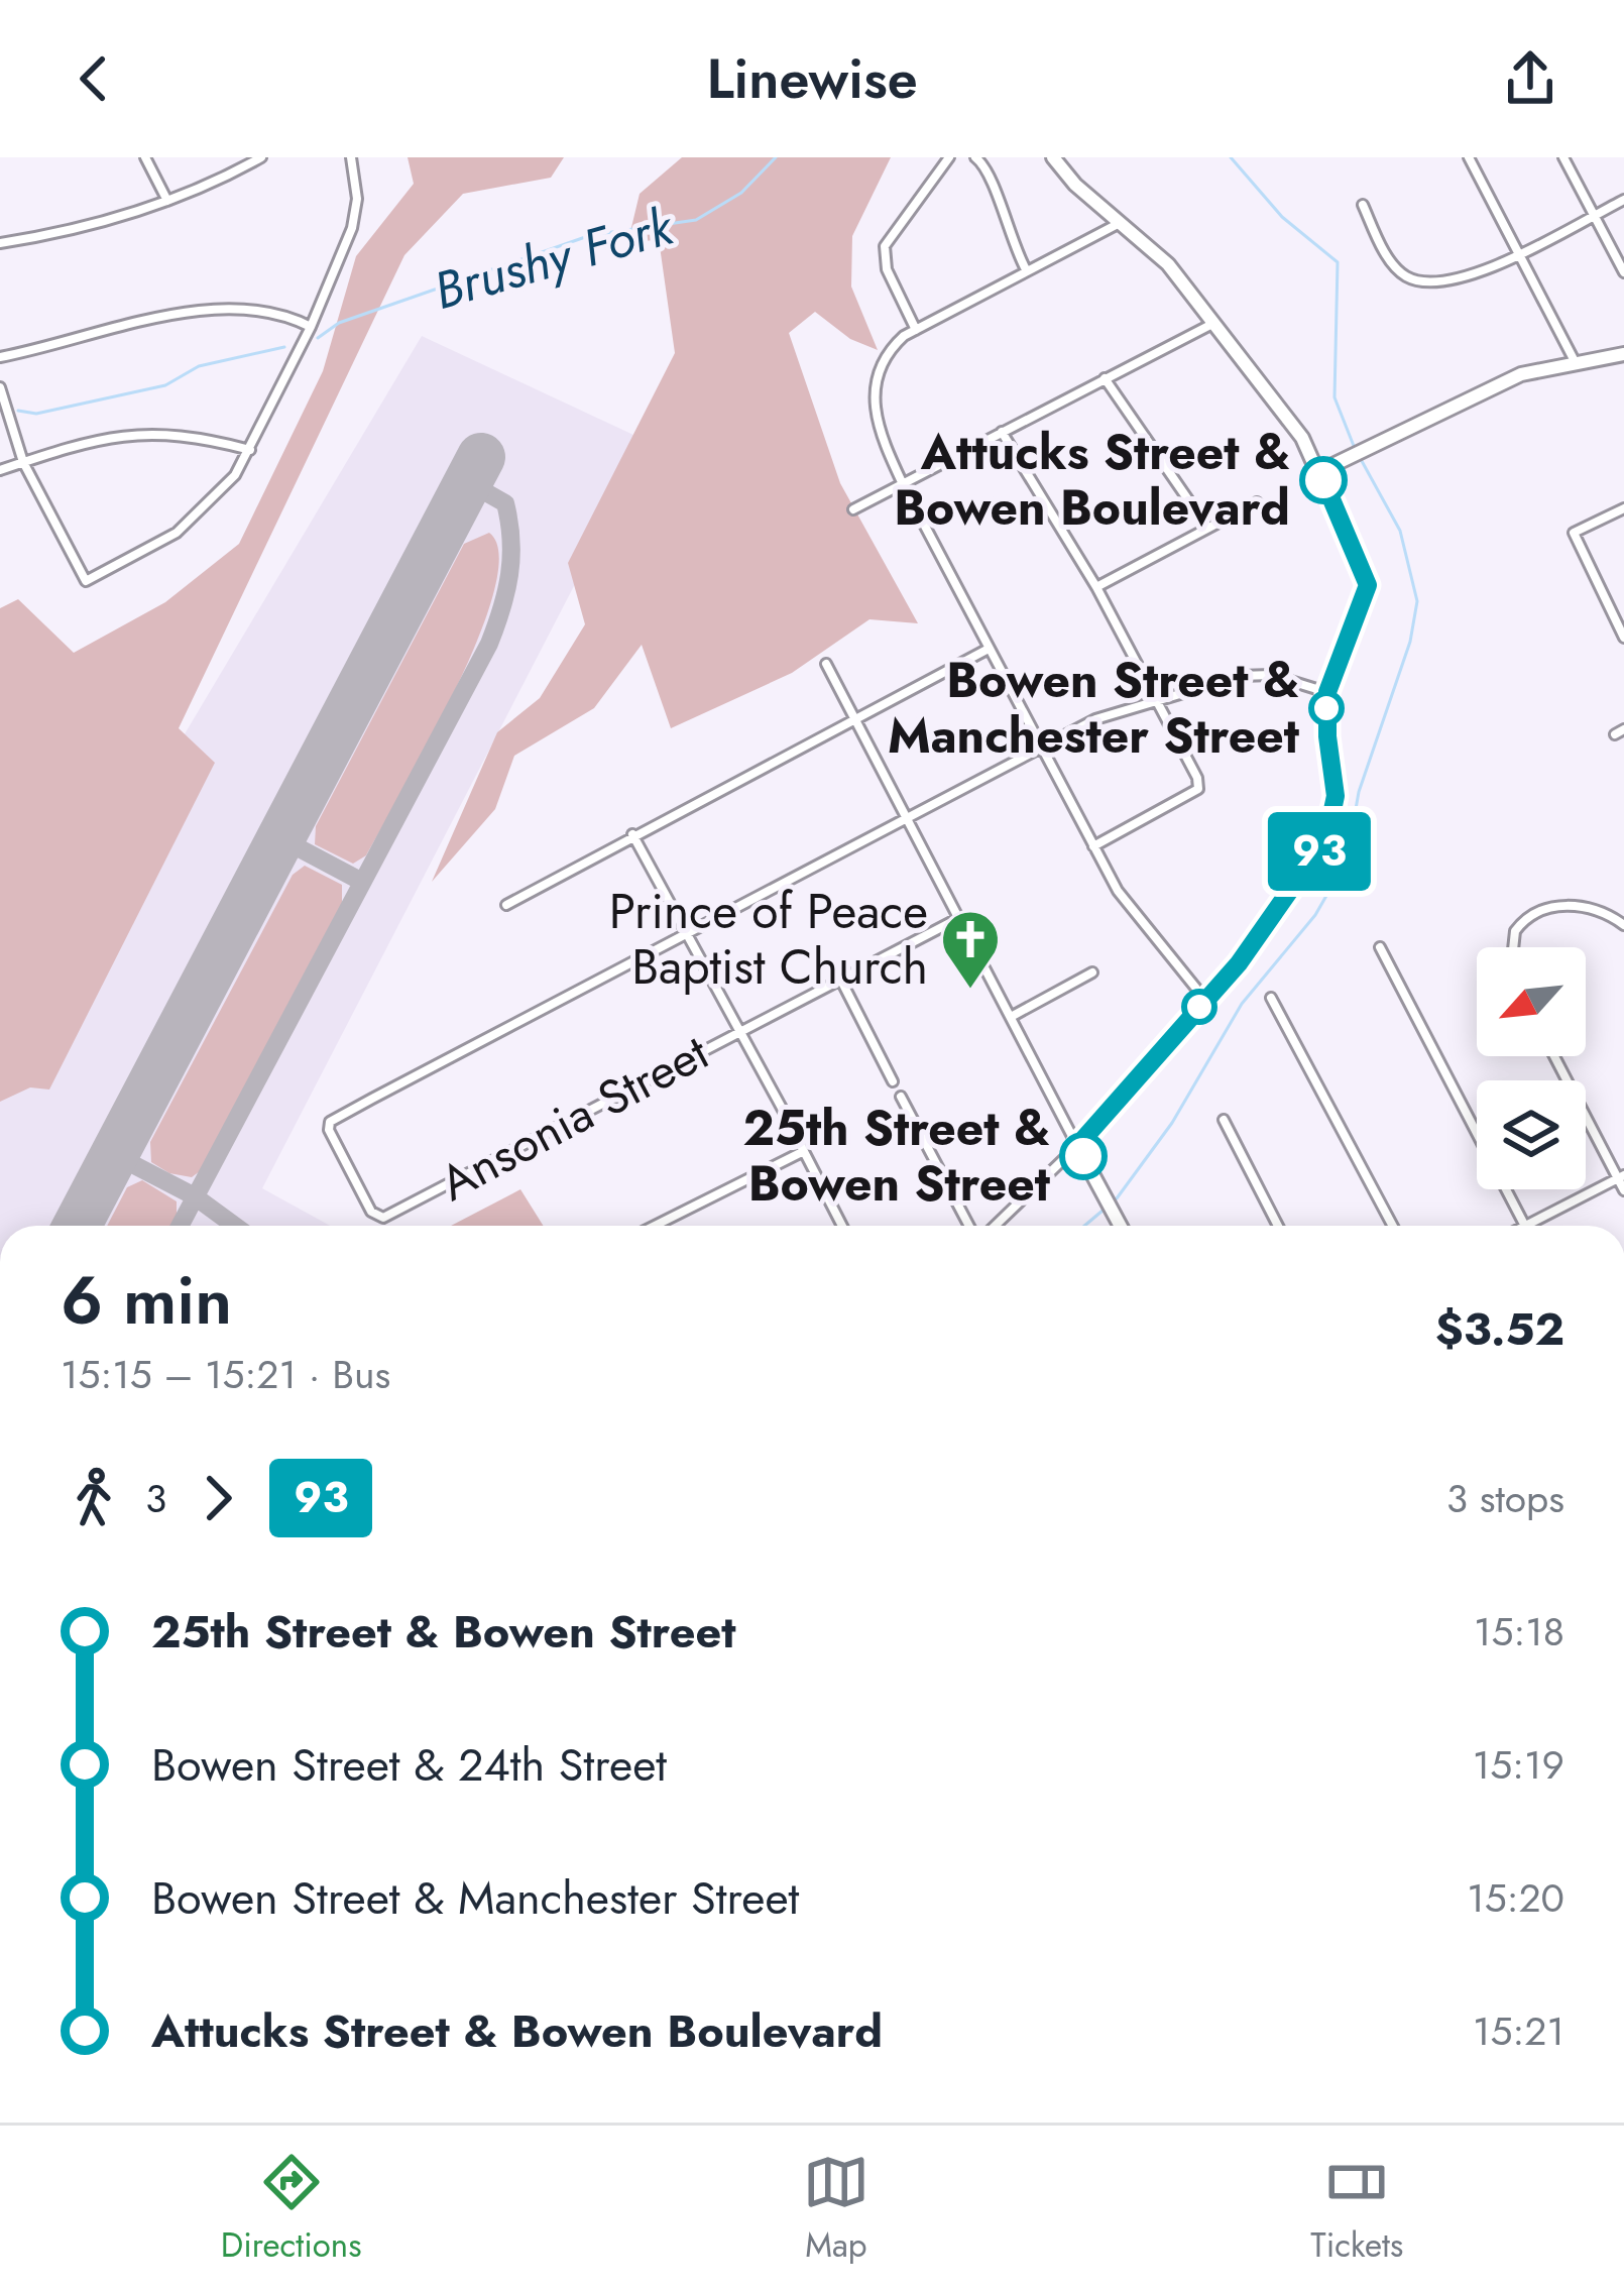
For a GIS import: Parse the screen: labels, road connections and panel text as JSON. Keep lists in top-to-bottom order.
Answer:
{
  "streets": {
    "street": ["Ansonia Street"]
  },
  "water": ["Brushy Fork"],
  "places": {
    "other": ["Attucks Street & Bowen Boulevard", "Bowen Street & Manchester Street", "25th Street & Bowen Street"],
    "church": ["Prince of Peace Baptist Church"]
  },
  "lines": ["bus line 93"],
  "north": "bottom left",
  "page": {
    "header": "Linewise",
    "on_map": "93",
    "heading": ["6 min", "15:15 – 15:21 · Bus", "$3.52"],
    "legs": ["3", "93", "3 stops"],
    "list": [
      {
        "name": "25th Street & Bowen Street",
        "value": "15:18"
      },
      {
        "name": "Bowen Street & 24th Street",
        "value": "15:19"
      },
      {
        "name": "Bowen Street & Manchester Street",
        "value": "15:20"
      },
      {
        "name": "Attucks Street & Bowen Boulevard",
        "value": "15:21"
      }
    ],
    "tabs": ["Directions", "Map", "Tickets"]
  }
}
